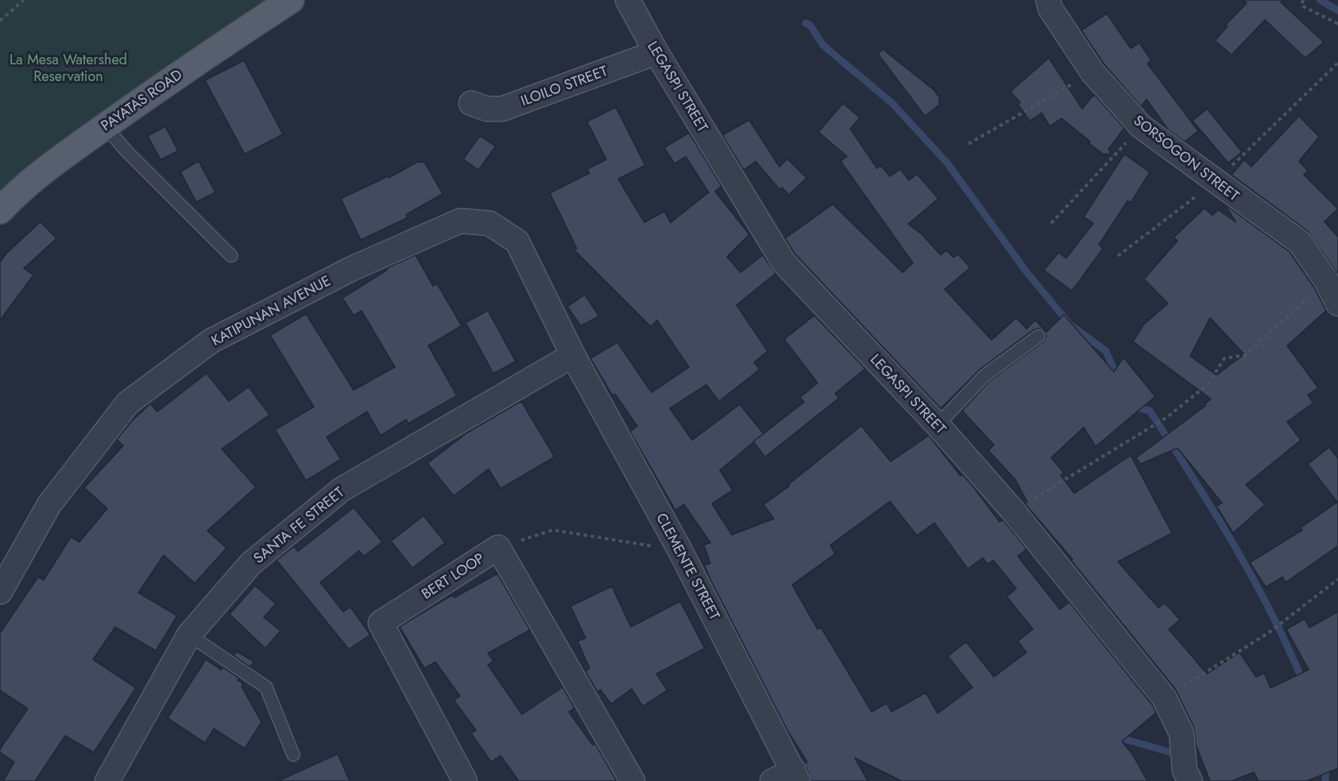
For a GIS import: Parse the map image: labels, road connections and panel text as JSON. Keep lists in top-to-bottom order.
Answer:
{
  "streets": {
    "main road": ["PAYATAS ROAD"],
    "street": [
      "ILOILO STREET",
      "LEGASPI STREET",
      "SORSOGON STREET",
      "KATIPUNAN AVENUE",
      "SANTA FE STREET",
      "CLEMENTE STREET",
      "BERT LOOP"
    ]
  },
  "crossings": [
    ["ILOILO STREET", "LEGASPI STREET"],
    ["KATIPUNAN AVENUE", "SANTA FE STREET"],
    ["KATIPUNAN AVENUE", "CLEMENTE STREET"],
    ["SANTA FE STREET", "CLEMENTE STREET"]
  ],
  "parks": ["La Mesa Watershed Reservation"]
}
